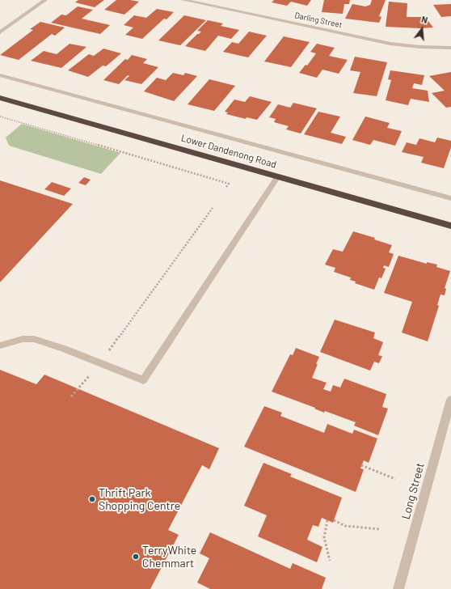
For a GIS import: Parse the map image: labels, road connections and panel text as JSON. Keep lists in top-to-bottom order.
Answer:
{
  "streets": {
    "highway": ["Lower Dandenong Road"],
    "street": ["Darling Street", "Long Street"]
  },
  "places": ["Thrift Park Shopping Centre", "TerryWhite Chemmart"],
  "north": "top"
}
